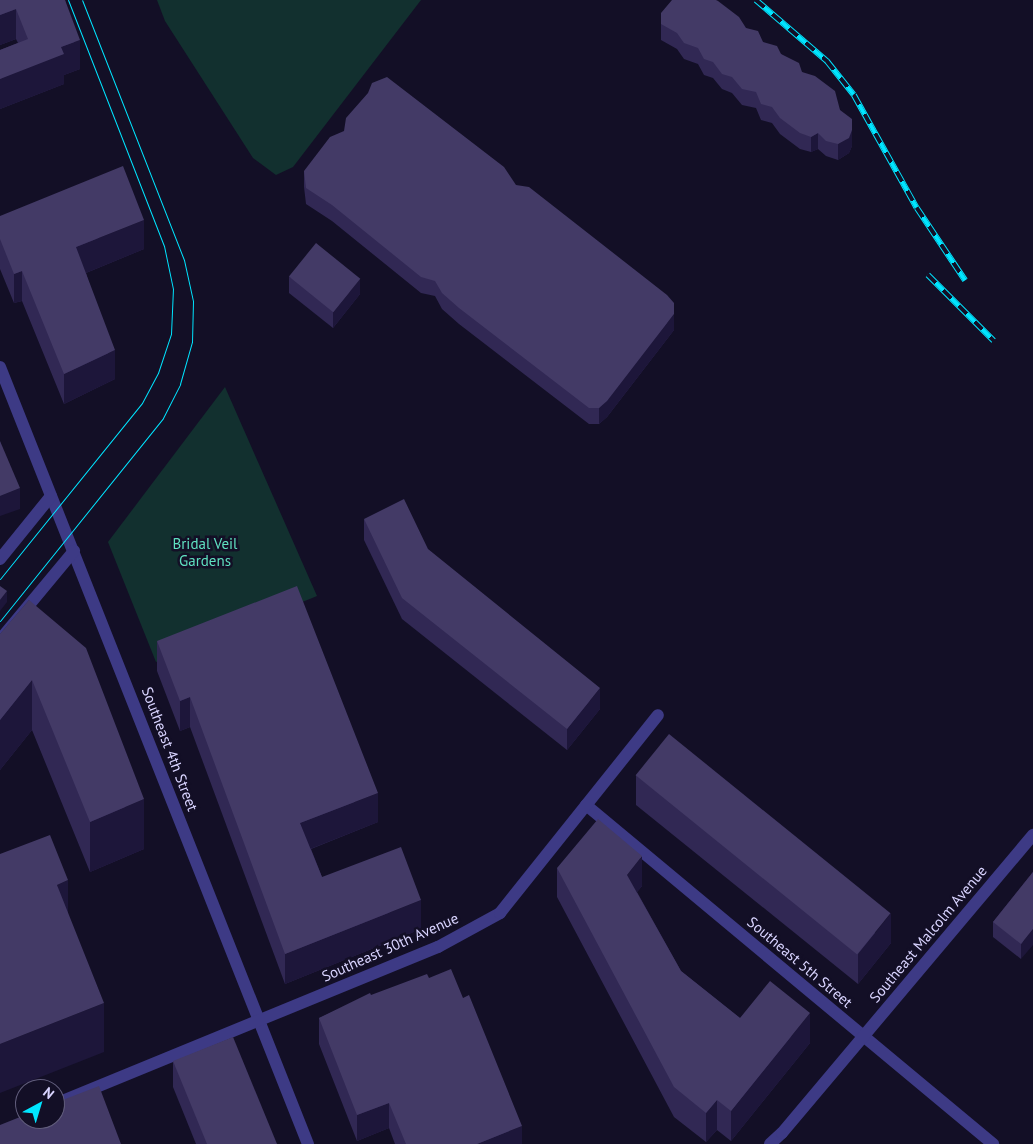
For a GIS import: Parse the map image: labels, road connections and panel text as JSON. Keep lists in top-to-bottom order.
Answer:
{
  "streets": {
    "street": [
      "Southeast 4th Street",
      "Southeast Malcolm Avenue",
      "Southeast 30th Avenue",
      "Southeast 5th Street"
    ]
  },
  "crossings": [
    ["Southeast 4th Street", "Southeast 30th Avenue"],
    ["Southeast Malcolm Avenue", "Southeast 5th Street"],
    ["Southeast 30th Avenue", "Southeast 5th Street"]
  ],
  "parks": ["Bridal Veil Gardens"],
  "north": "top right"
}
